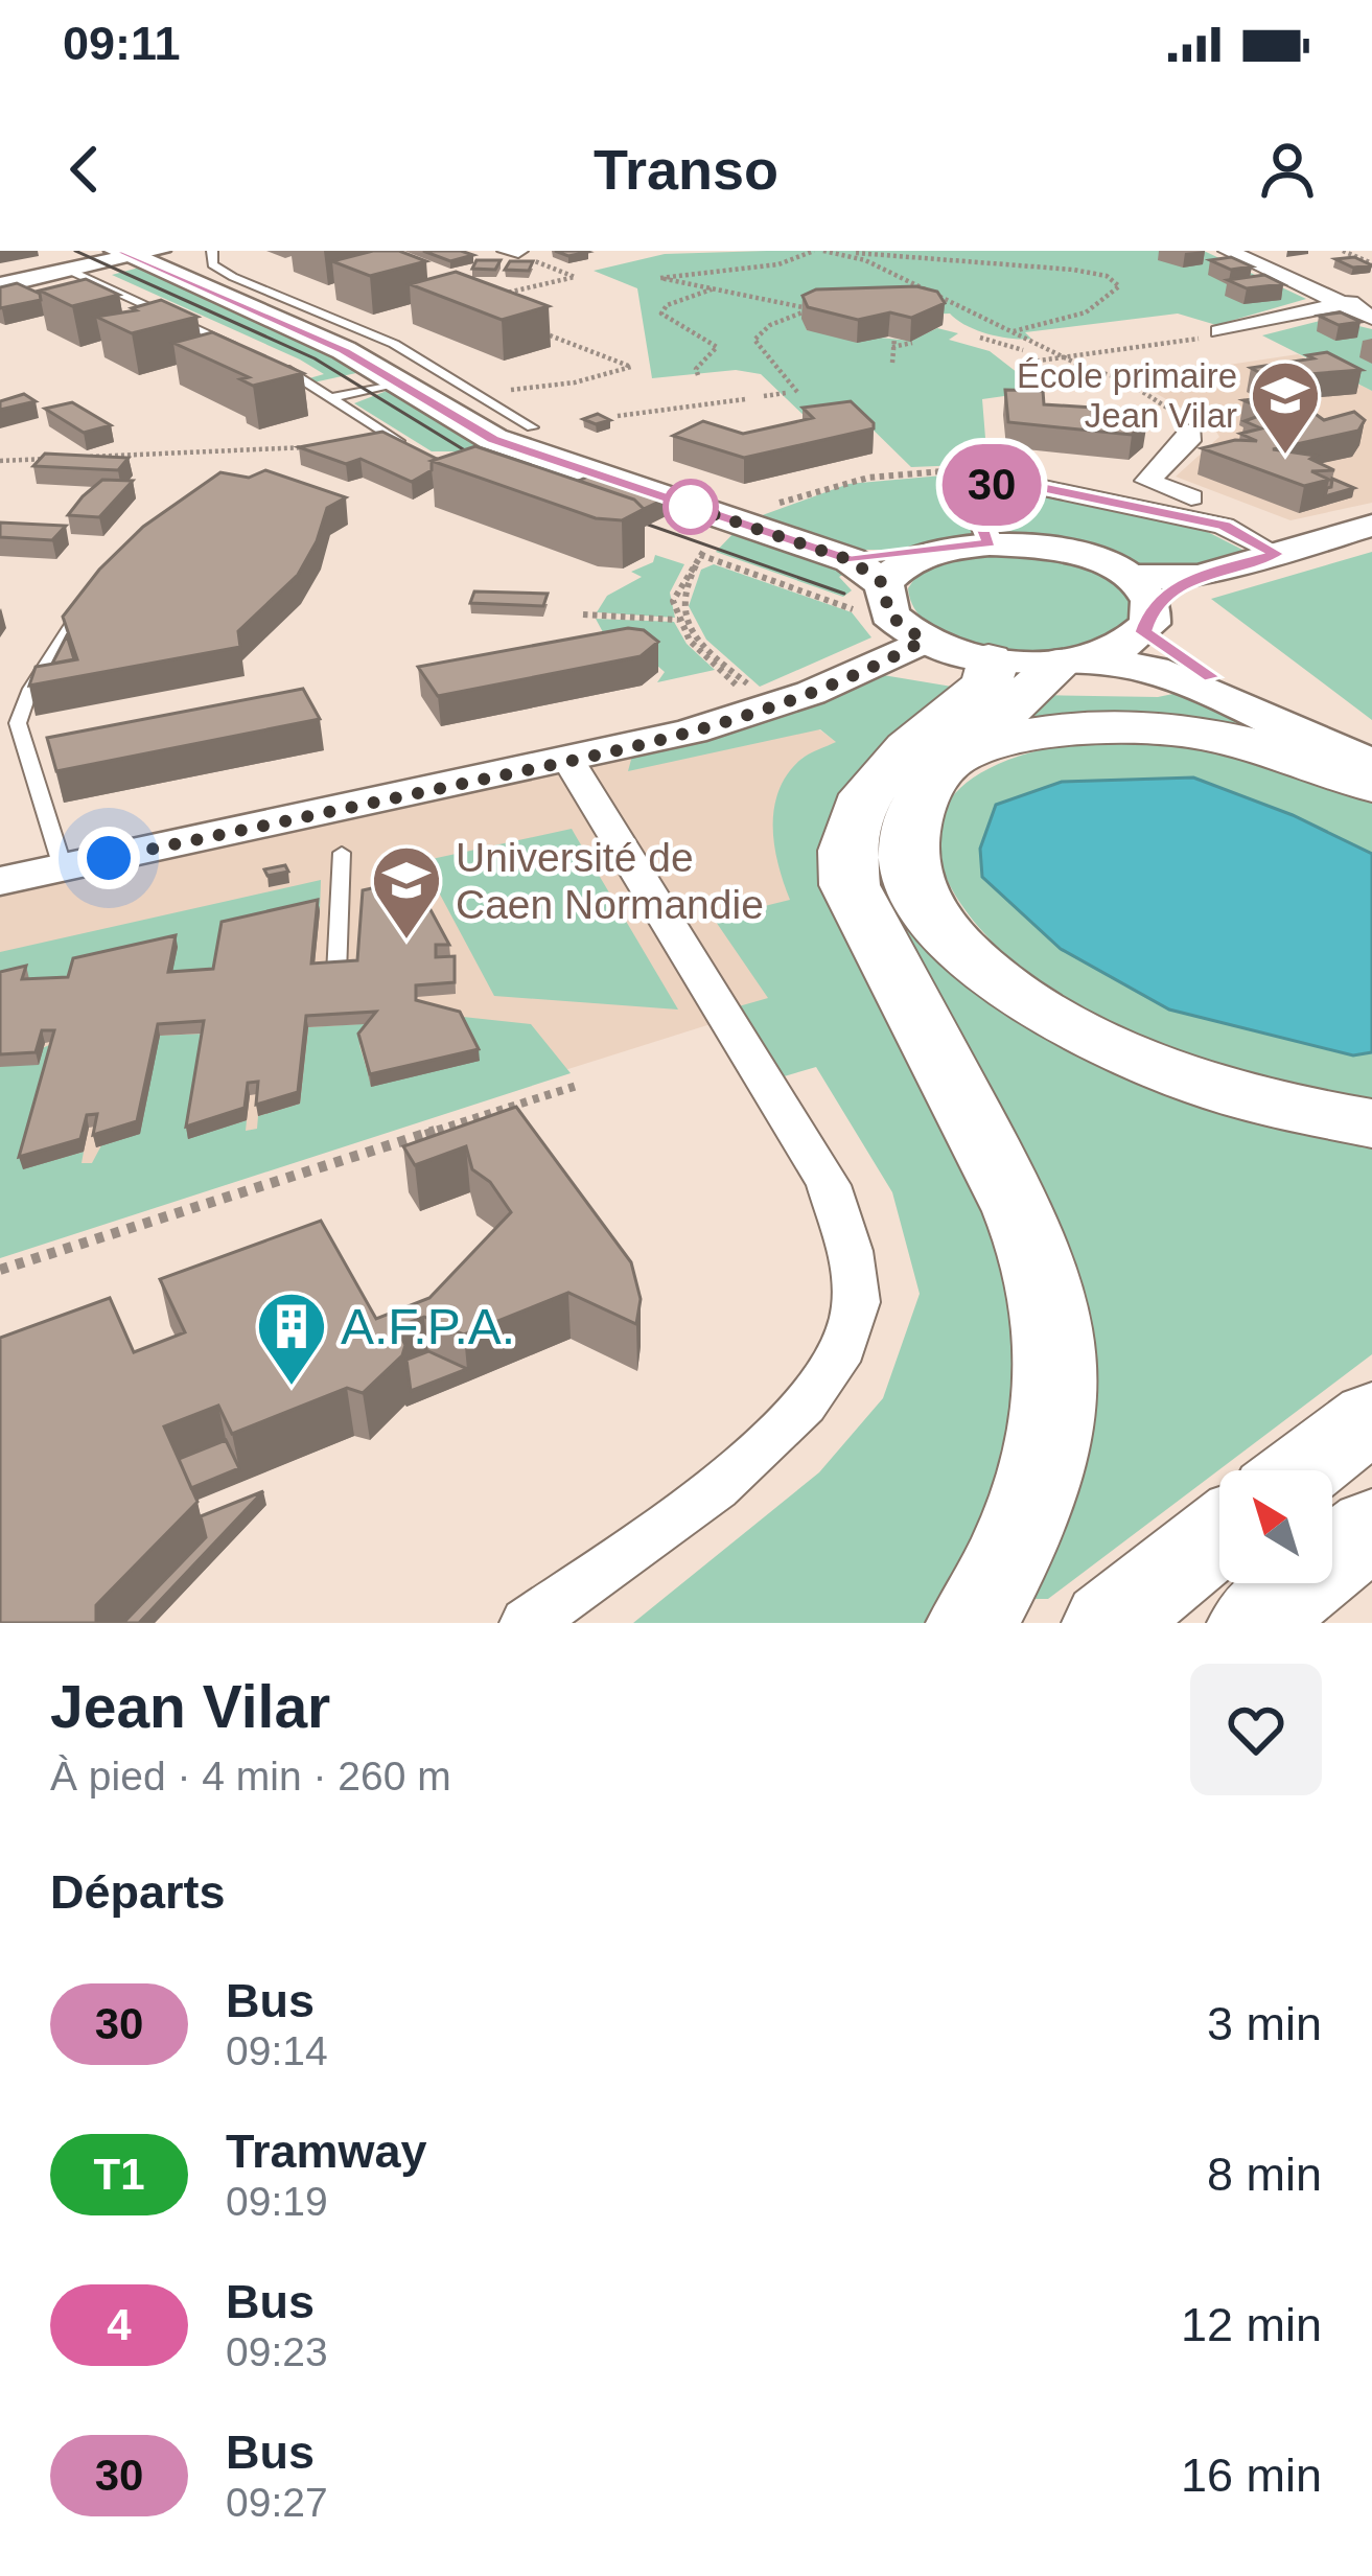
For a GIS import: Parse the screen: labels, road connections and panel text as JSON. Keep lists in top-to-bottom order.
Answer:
{
  "places": {
    "school or university": ["École primaire Jean Vilar", "Université de Caen Normandie"],
    "building": ["A.F.P.A."]
  },
  "lines": ["bus line 30"],
  "north": "top left",
  "page": {
    "status": "09:11",
    "header": "Transo",
    "on_map": "30",
    "heading": [
      ["Jean Vilar", "À pied · 4 min · 260 m"],
      "Départs"
    ],
    "list": [
      {
        "mark": "30",
        "name": "Bus",
        "note": "09:14",
        "value": "3 min"
      },
      {
        "mark": "T1",
        "name": "Tramway",
        "note": "09:19",
        "value": "8 min"
      },
      {
        "mark": "4",
        "name": "Bus",
        "note": "09:23",
        "value": "12 min"
      },
      {
        "mark": "30",
        "name": "Bus",
        "note": "09:27",
        "value": "16 min"
      }
    ]
  }
}
